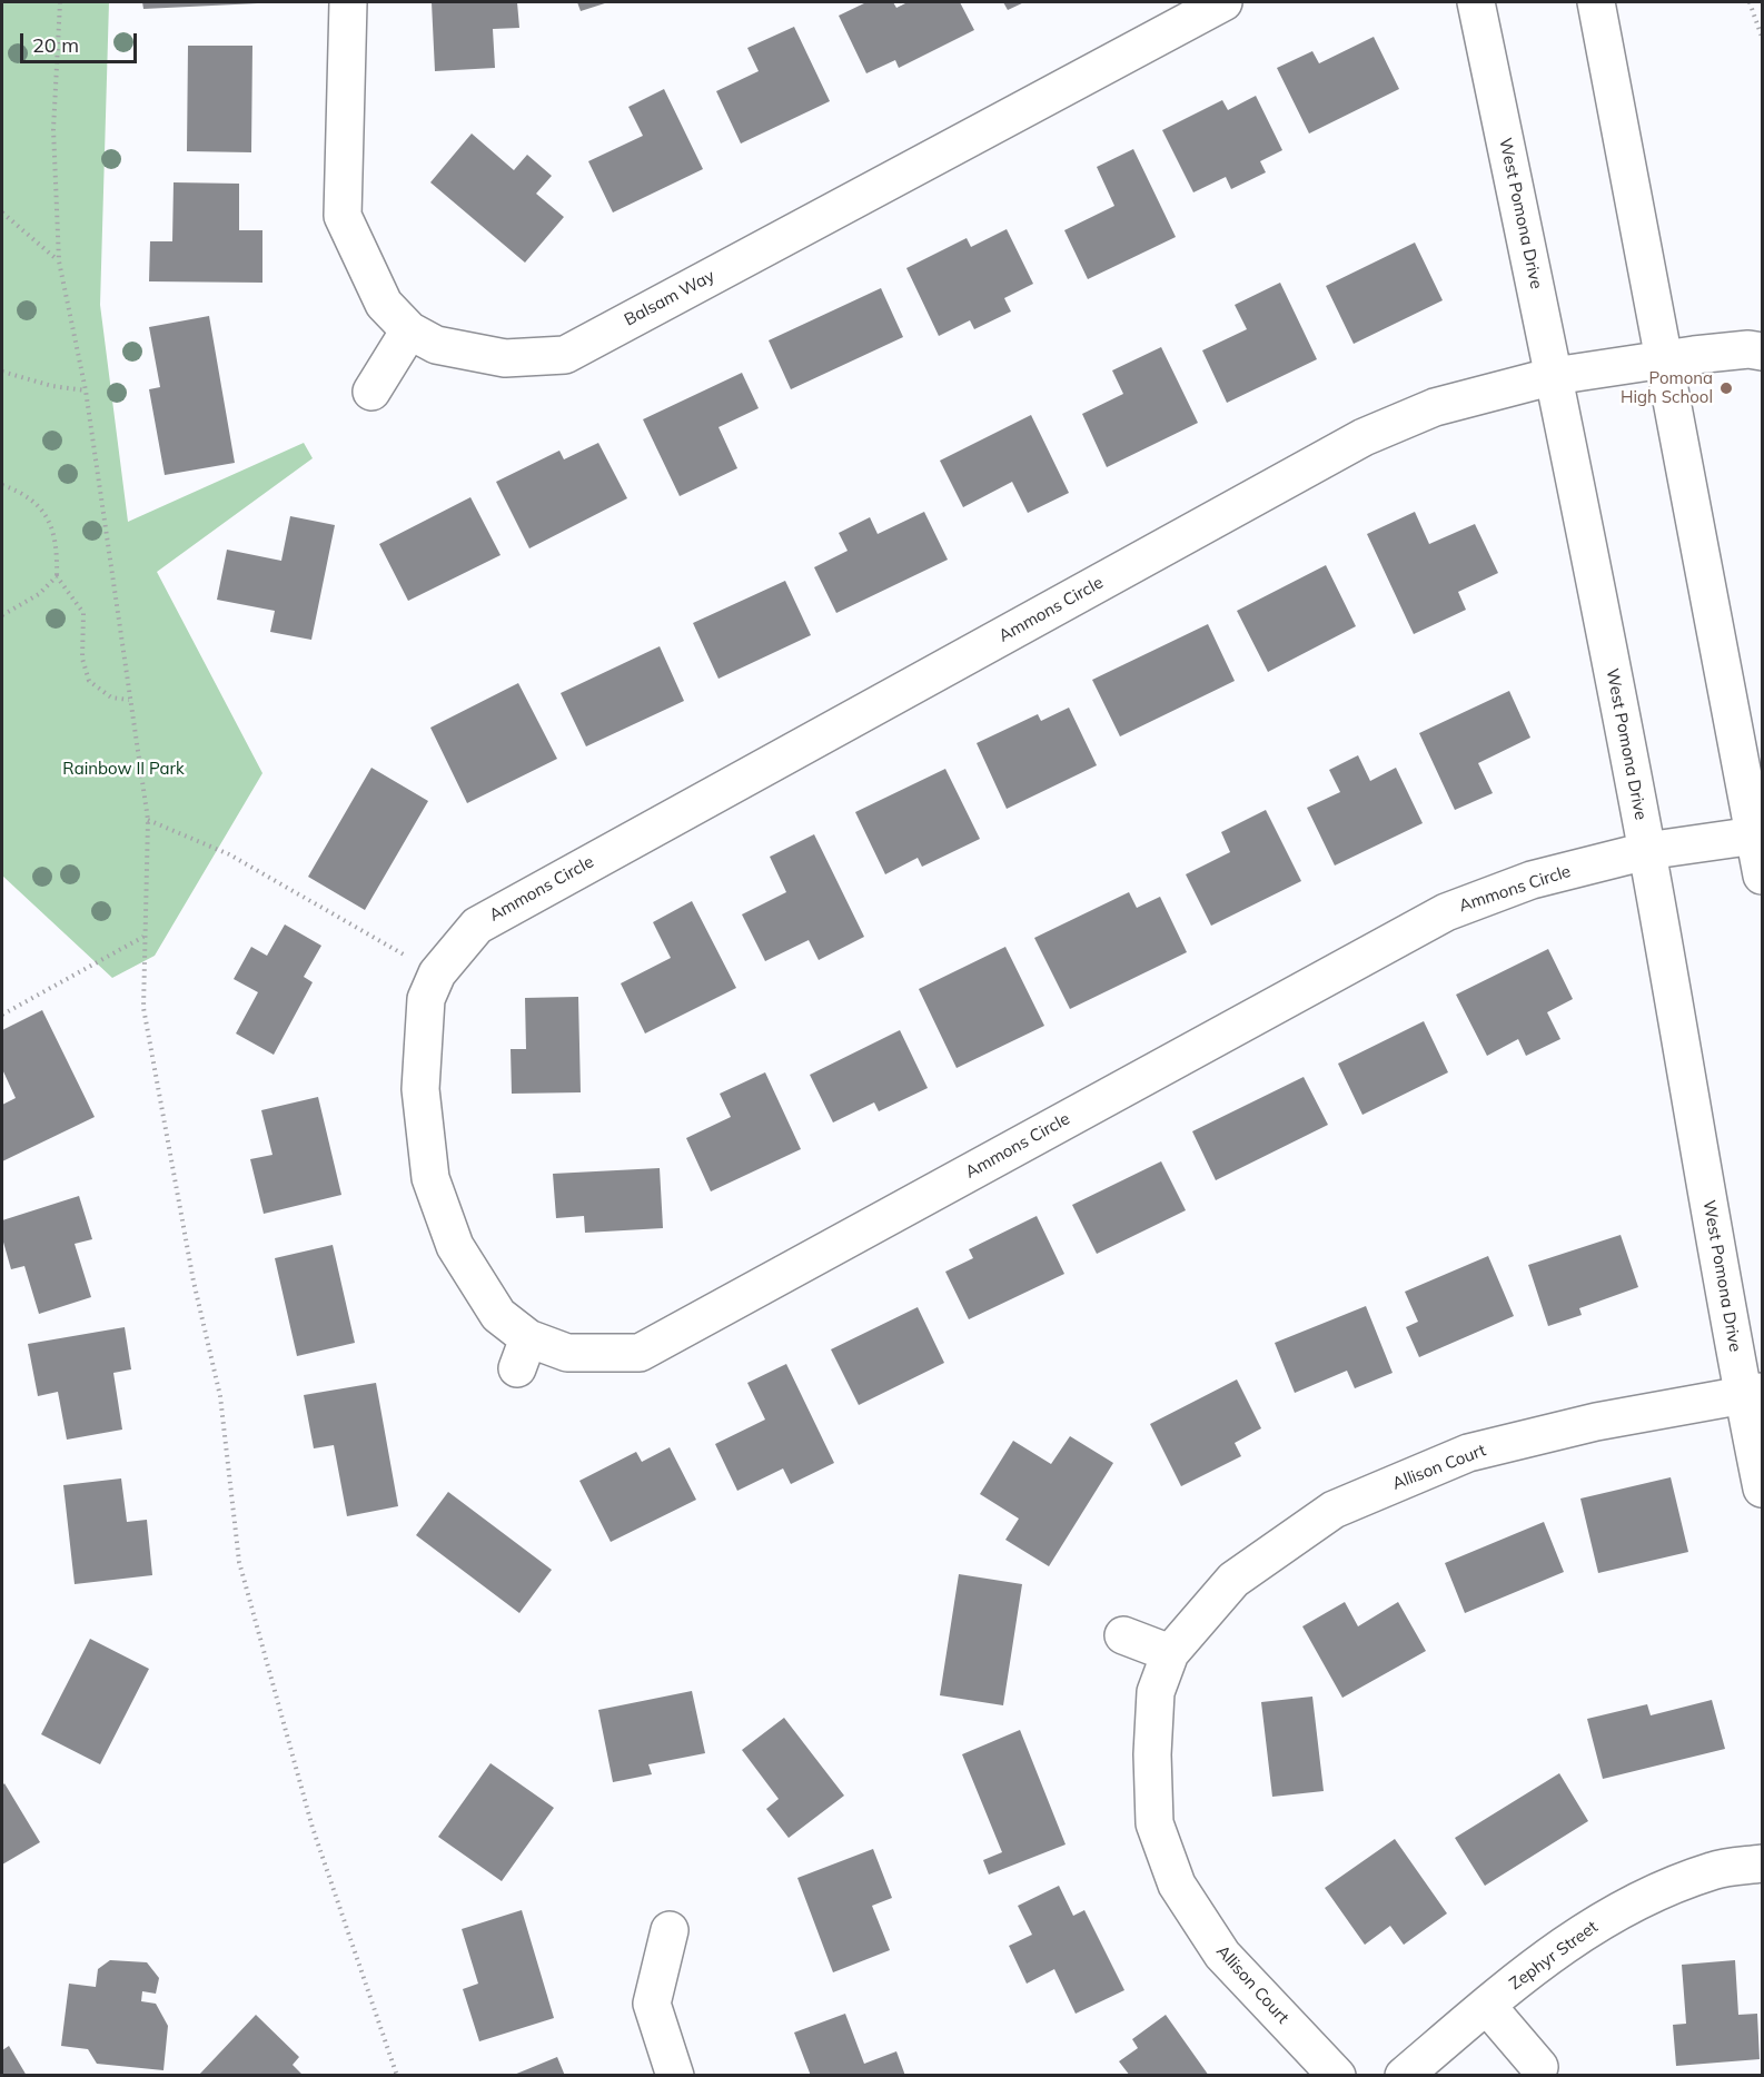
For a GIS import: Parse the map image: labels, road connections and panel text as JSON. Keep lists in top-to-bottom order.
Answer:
{
  "streets": {
    "street": [
      "West Pomona Drive",
      "Balsam Way",
      "Ammons Circle",
      "Allison Court",
      "Zephyr Street"
    ]
  },
  "crossings": [
    ["West Pomona Drive", "Ammons Circle"],
    ["West Pomona Drive", "Allison Court"]
  ],
  "parks": ["Rainbow II Park"],
  "places": ["Pomona High School"],
  "scale_bar": "20 m"
}
